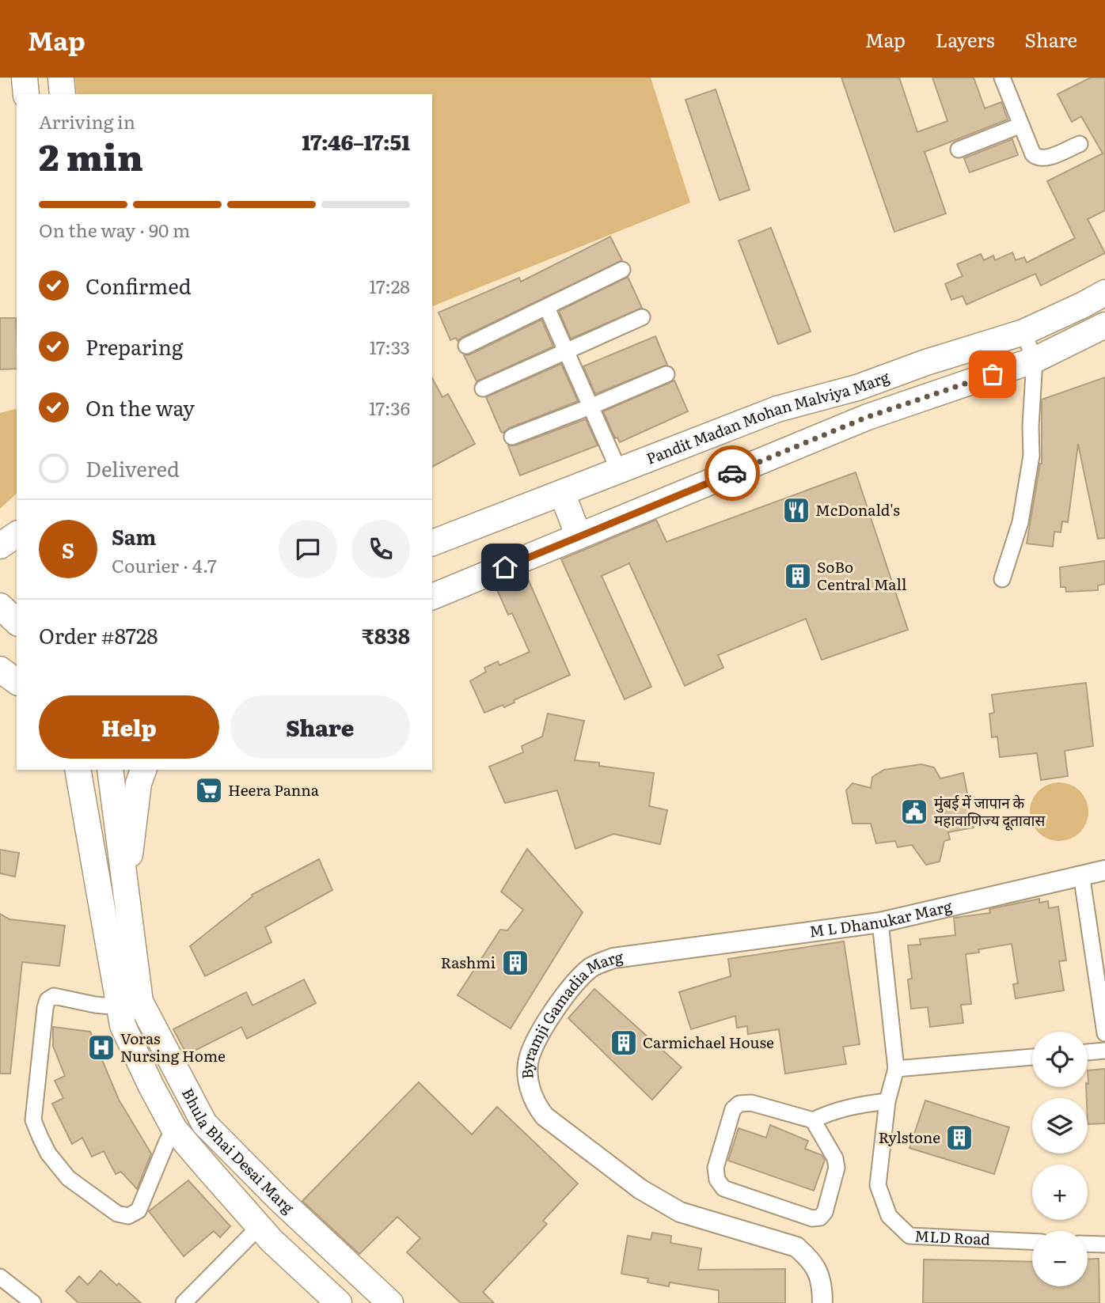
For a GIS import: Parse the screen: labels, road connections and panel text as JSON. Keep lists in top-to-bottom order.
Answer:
{
  "streets": {
    "main road": ["Pandit Madan Mohan Malviya Marg", "Bhula Bhai Desai Marg"],
    "street": ["M L Dhanukar Marg", "Byramji Gamadia Marg", "MLD Road"]
  },
  "crossings": [
    ["M L Dhanukar Marg", "Byramji Gamadia Marg"],
    ["M L Dhanukar Marg", "MLD Road"]
  ],
  "places": {
    "restaurant": ["McDonald's"],
    "building": [
      "SoBo Central Mall",
      "Rashmi",
      "Carmichael House",
      "Rylstone"
    ],
    "supermarket": ["Heera Panna"],
    "public building": ["मुंबई में जापान के महावाणिज्य दूतावास"],
    "hospital": ["Voras Nursing Home"]
  },
  "page": {
    "header": "Map",
    "nav": ["Map", "Layers", "Share"],
    "heading": ["2 min", "Arriving in", "17:46–17:51"],
    "panel": [
      "Sam",
      "Courier · 4.7",
      "Order #8728",
      "₹838"
    ],
    "bar": "On the way · 90 m",
    "list": [
      ["Confirmed", "17:28"],
      ["Preparing", "17:33"],
      ["On the way", "17:36"],
      "Delivered"
    ],
    "round": "S",
    "buttons": ["Help", "Share"],
    "map_buttons": ["+", "−"]
  }
}
